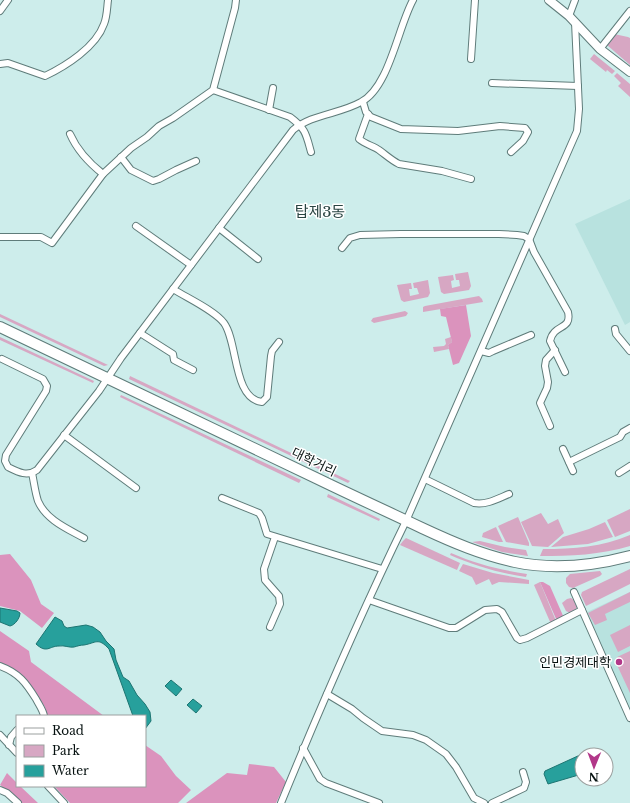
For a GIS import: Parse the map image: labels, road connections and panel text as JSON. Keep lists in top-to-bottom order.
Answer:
{
  "streets": {
    "main road": ["대학거리"]
  },
  "districts": ["탑제3동"],
  "places": ["인민경제대학"],
  "legend": ["Road", "Park", "Water"],
  "north": "bottom"
}
